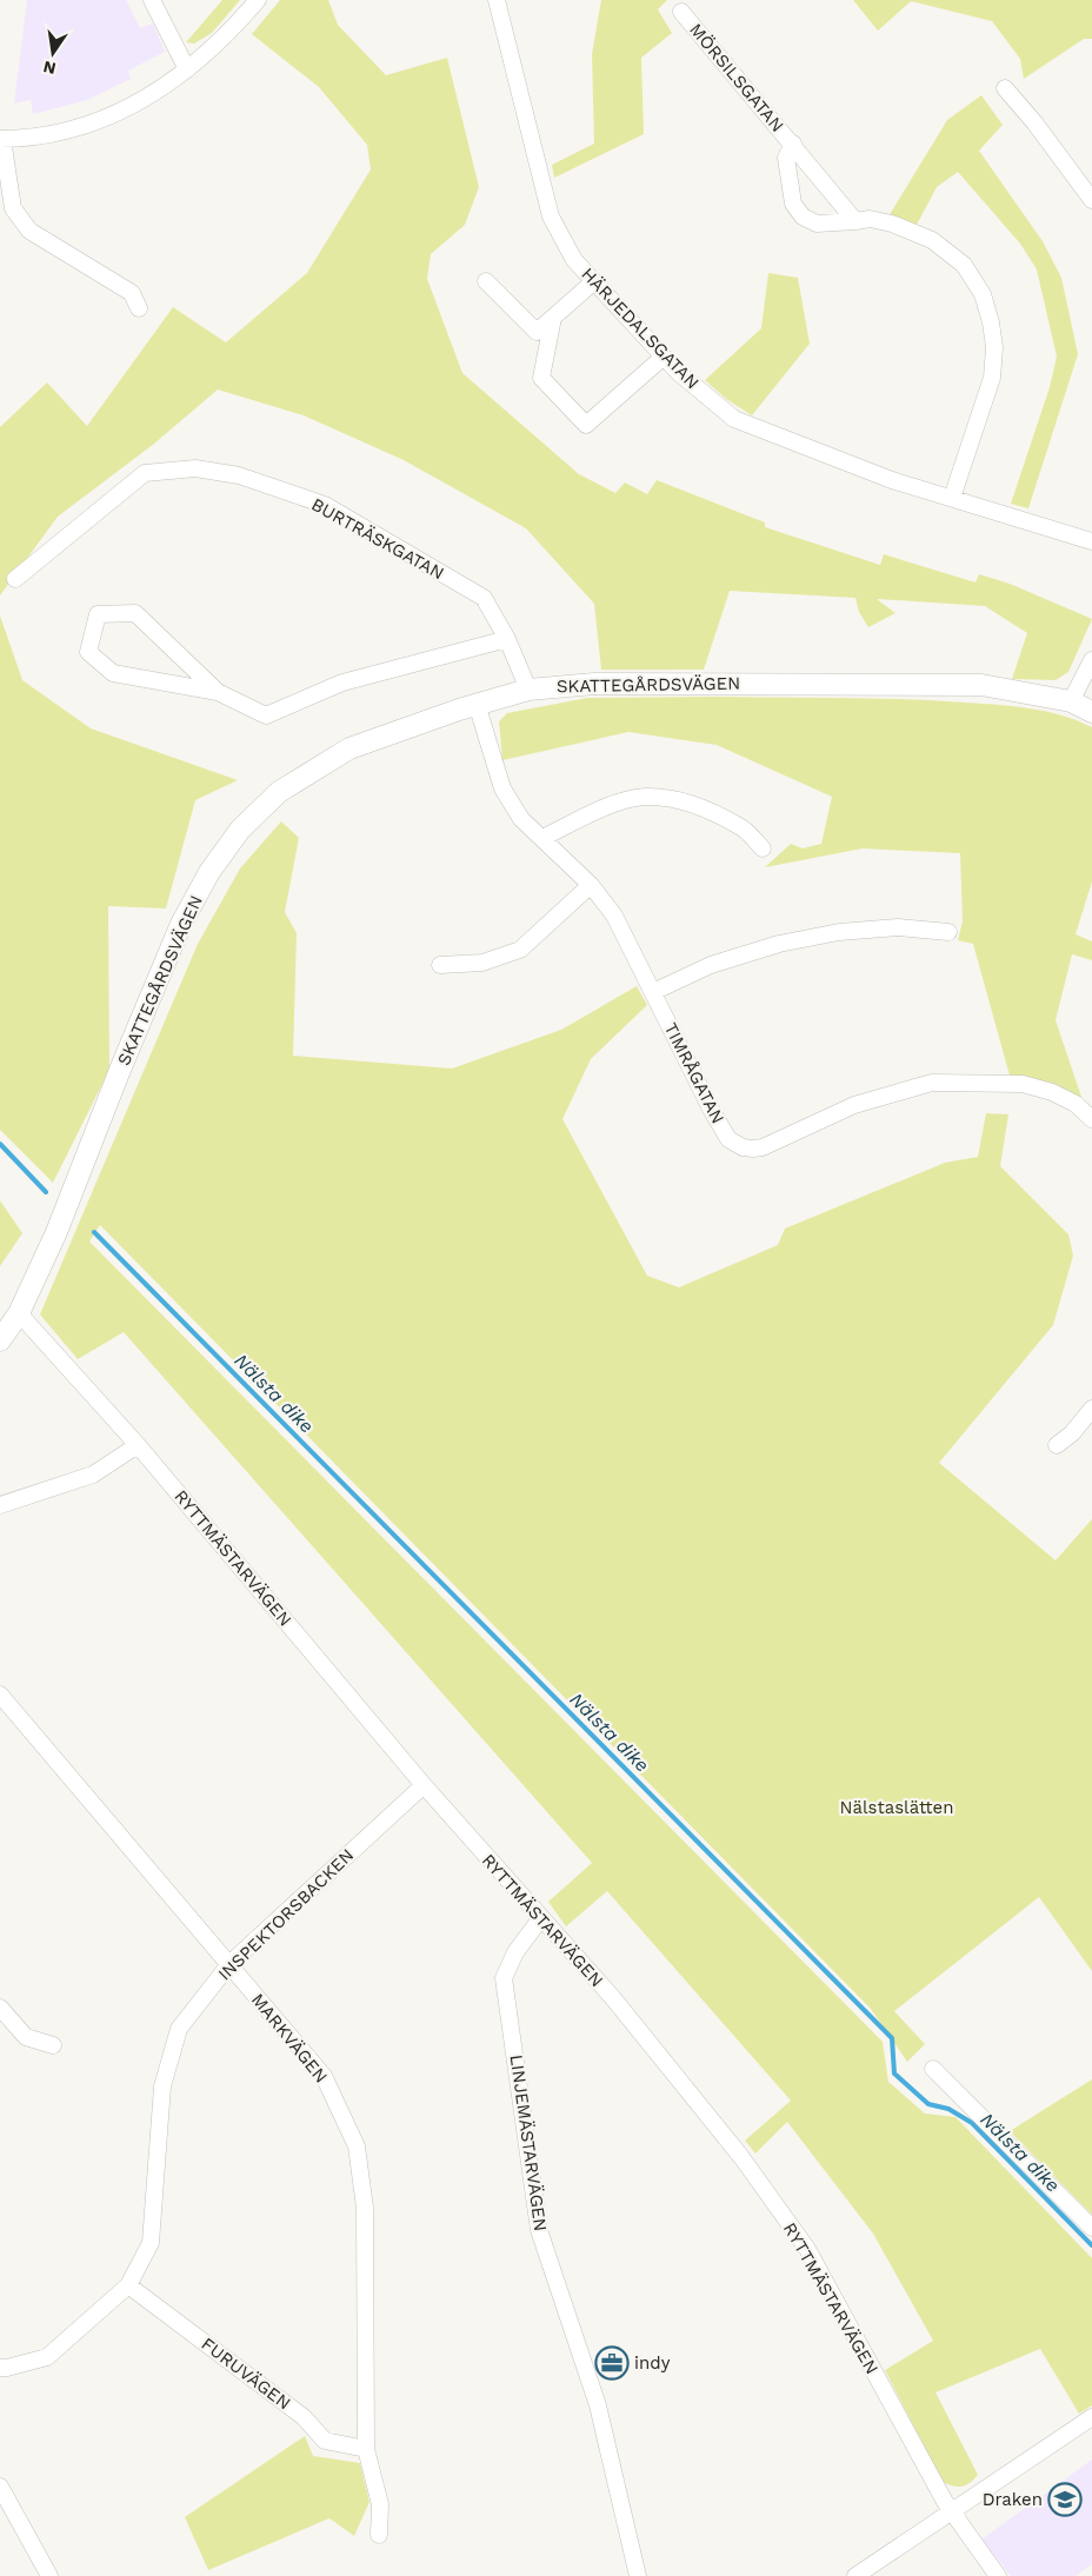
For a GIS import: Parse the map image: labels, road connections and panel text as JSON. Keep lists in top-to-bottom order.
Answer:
{
  "streets": {
    "street": [
      "MÖRSILSGATAN",
      "HÄRJEDALSGATAN",
      "BURTRÄSKGATAN",
      "SKATTEGÅRDSVÄGEN",
      "TIMRÅGATAN",
      "RYTTMÄSTARVÄGEN",
      "INSPEKTORSBACKEN",
      "MARKVÄGEN",
      "LINJEMÄSTARVÄGEN",
      "FURUVÄGEN"
    ]
  },
  "crossings": [
    ["MÖRSILSGATAN", "HÄRJEDALSGATAN"],
    ["BURTRÄSKGATAN", "SKATTEGÅRDSVÄGEN"],
    ["SKATTEGÅRDSVÄGEN", "TIMRÅGATAN"],
    ["SKATTEGÅRDSVÄGEN", "RYTTMÄSTARVÄGEN"],
    ["RYTTMÄSTARVÄGEN", "INSPEKTORSBACKEN"],
    ["RYTTMÄSTARVÄGEN", "LINJEMÄSTARVÄGEN"],
    ["INSPEKTORSBACKEN", "MARKVÄGEN"],
    ["INSPEKTORSBACKEN", "FURUVÄGEN"],
    ["MARKVÄGEN", "FURUVÄGEN"]
  ],
  "water": ["Nälsta dike"],
  "parks": ["Nälstaslätten"],
  "places": {
    "office": ["indy"],
    "school or university": ["Draken"]
  },
  "north": "bottom"
}
